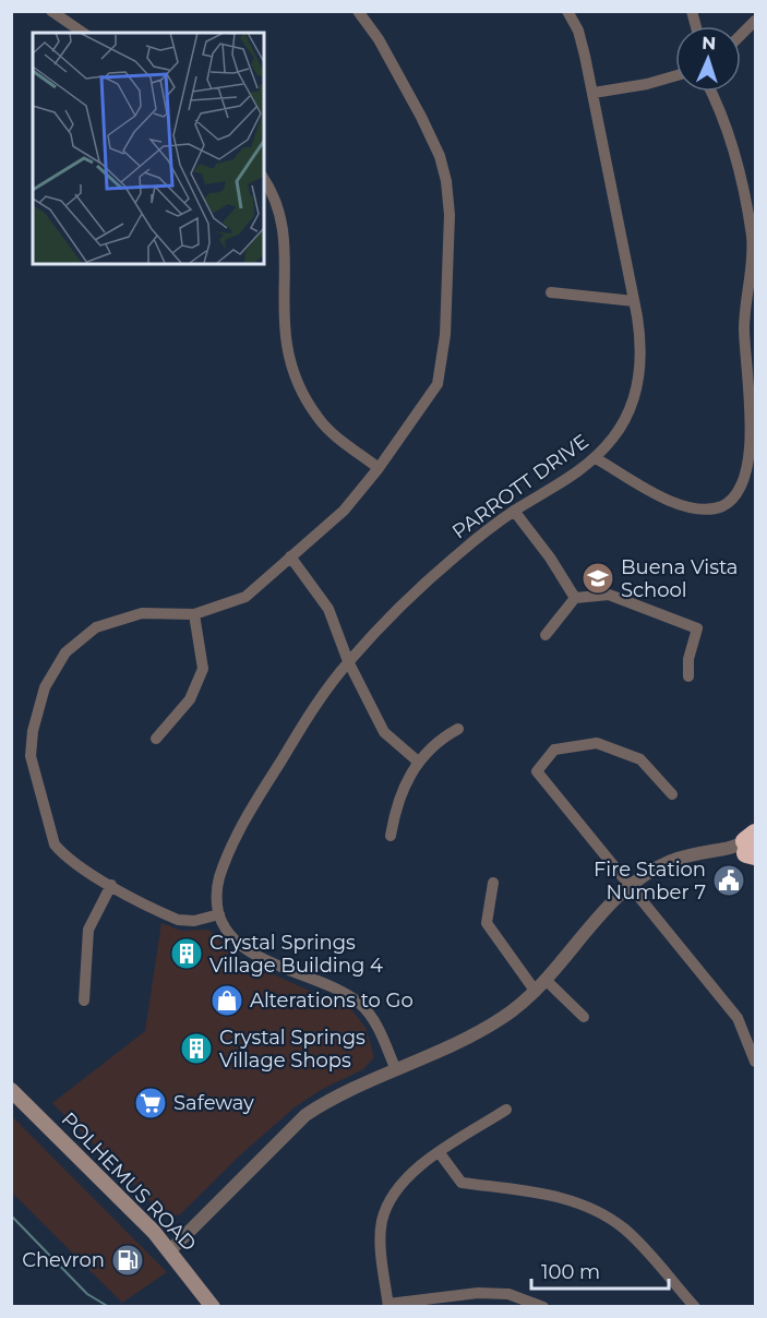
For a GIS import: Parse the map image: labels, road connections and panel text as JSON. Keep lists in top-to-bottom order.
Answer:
{
  "streets": {
    "main road": ["POLHEMUS ROAD"],
    "street": ["PARROTT DRIVE"]
  },
  "places": {
    "school or university": ["Buena Vista School"],
    "public building": ["Fire Station Number 7"],
    "building": ["Crystal Springs Village Building 4", "Crystal Springs Village Shops"],
    "shop": ["Alterations to Go"],
    "supermarket": ["Safeway"],
    "fuel station": ["Chevron"]
  },
  "scale_bar": "100 m",
  "north": "top"
}
